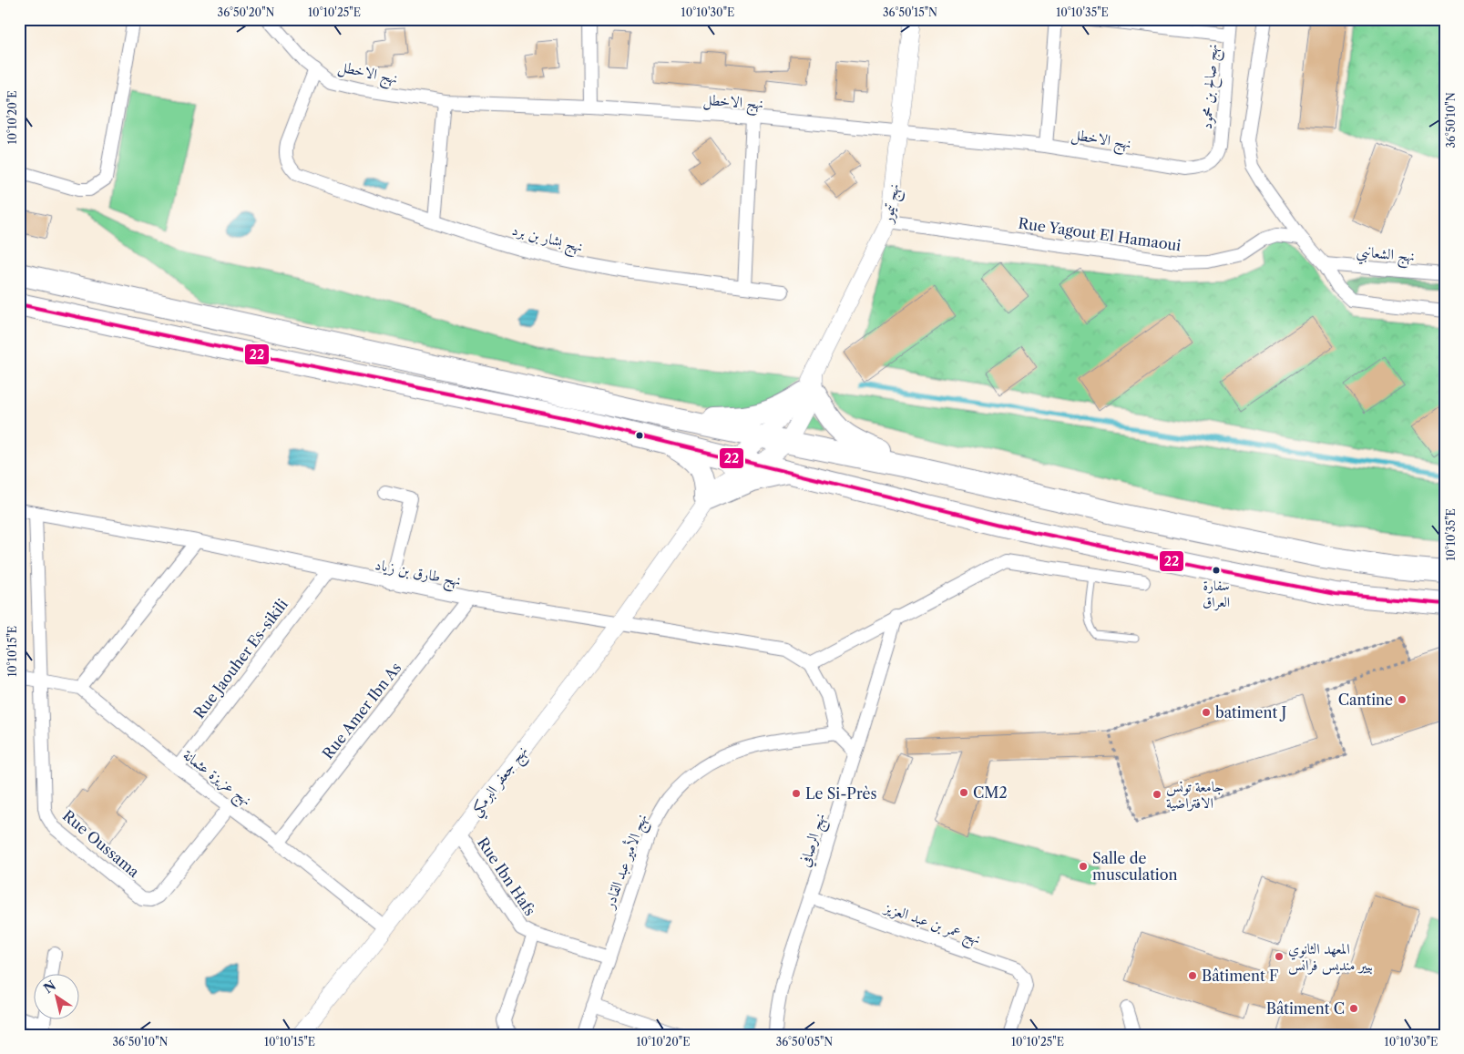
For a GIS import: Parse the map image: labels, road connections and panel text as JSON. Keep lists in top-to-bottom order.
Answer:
{
  "streets": {
    "street": [
      "نهج الاخطل",
      "نهج صالح بن محمود",
      "نهج تيمور",
      "Rue Yagout El Hamaoui",
      "نهج بشار بن برد",
      "نهج الشعانبي",
      "نهج طارق بن زياد",
      "Rue Jaouher Es-sikili",
      "Rue Amer Ibn As",
      "نهج عزيزة عثمانة",
      "نهج جعفر البرمكي",
      "نهج الرصافي",
      "Rue Oussama",
      "نهج الأمير عبد القادر",
      "Rue Ibn Hafs",
      "نهج عمر بن عبد العزيز"
    ]
  },
  "crossings": [
    ["نهج الاخطل", "نهج صالح بن محمود"],
    ["نهج الاخطل", "نهج تيمور"],
    ["نهج الاخطل", "نهج بشار بن برد"],
    ["نهج تيمور", "Rue Yagout El Hamaoui"],
    ["نهج طارق بن زياد", "Rue Jaouher Es-sikili"],
    ["نهج طارق بن زياد", "Rue Amer Ibn As"],
    ["نهج طارق بن زياد", "نهج جعفر البرمكي"],
    ["نهج طارق بن زياد", "Rue Oussama"],
    ["Rue Jaouher Es-sikili", "نهج عزيزة عثمانة"],
    ["Rue Amer Ibn As", "نهج عزيزة عثمانة"],
    ["نهج عزيزة عثمانة", "نهج جعفر البرمكي"],
    ["نهج عزيزة عثمانة", "Rue Oussama"],
    ["نهج جعفر البرمكي", "Rue Ibn Hafs"],
    ["نهج الرصافي", "نهج عمر بن عبد العزيز"],
    ["نهج الأمير عبد القادر", "Rue Ibn Hafs"]
  ],
  "places": [
    "سفارة العراق",
    "Cantine",
    "batiment J",
    "CM2",
    "Le Si-Près",
    "جامعة تونس الافتراضية",
    "Salle de musculation",
    "المعهد الثانوي بيير منديس فرانس",
    "Bâtiment F",
    "Bâtiment C"
  ],
  "lines": ["transit line 22"],
  "north": "top left",
  "coordinates": [
    "36°50'20\"N",
    "10°10'25\"E",
    "10°10'30\"E",
    "36°50'15\"N",
    "10°10'35\"E",
    "10°10'20\"E",
    "36°50'10\"N",
    "10°10'15\"E",
    "36°50'05\"N"
  ]
}
